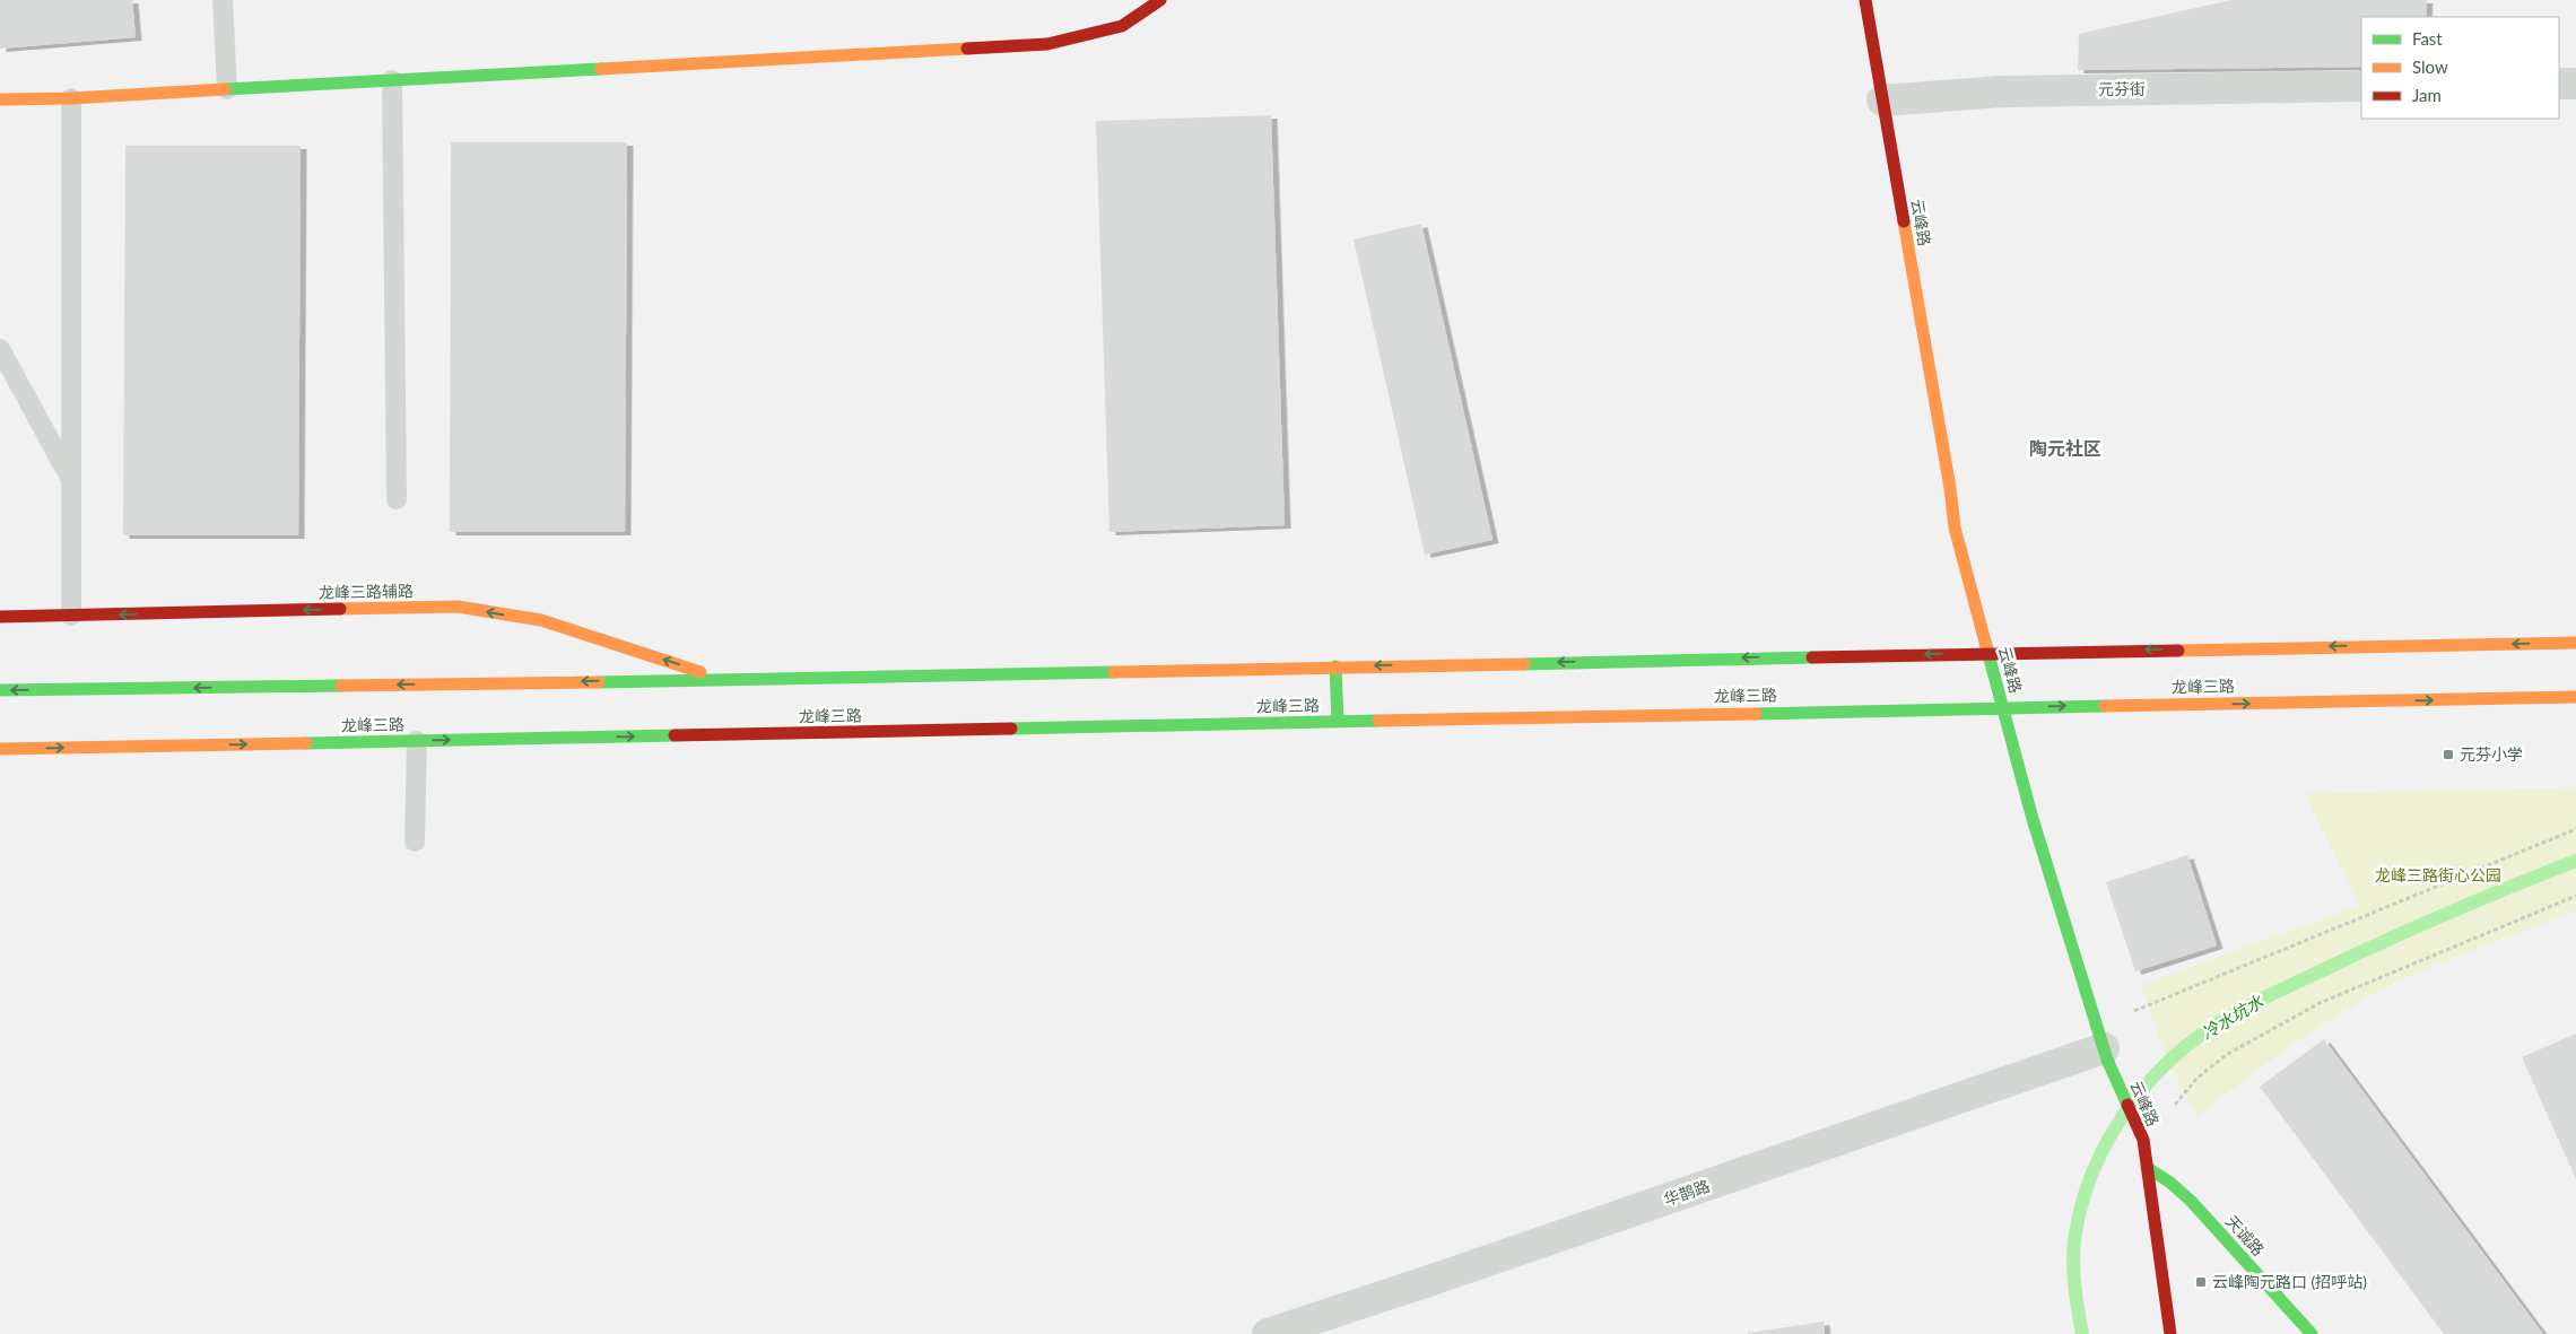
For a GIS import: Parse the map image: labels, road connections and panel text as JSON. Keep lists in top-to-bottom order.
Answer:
{
  "streets": {
    "main road": [
      "云峰路",
      "龙峰三路辅路",
      "龙峰三路",
      "天诚路"
    ],
    "street": ["元芬街", "华鹊路"]
  },
  "crossings": [
    ["元芬街", "云峰路"],
    ["云峰路", "龙峰三路"],
    ["云峰路", "华鹊路"],
    ["云峰路", "天诚路"]
  ],
  "districts": ["陶元社区"],
  "water": ["冷水坑水"],
  "parks": ["龙峰三路街心公园"],
  "places": {
    "transit": ["元芬小学", "云峰陶元路口 (招呼站)"]
  },
  "legend": ["Fast", "Slow", "Jam"]
}
